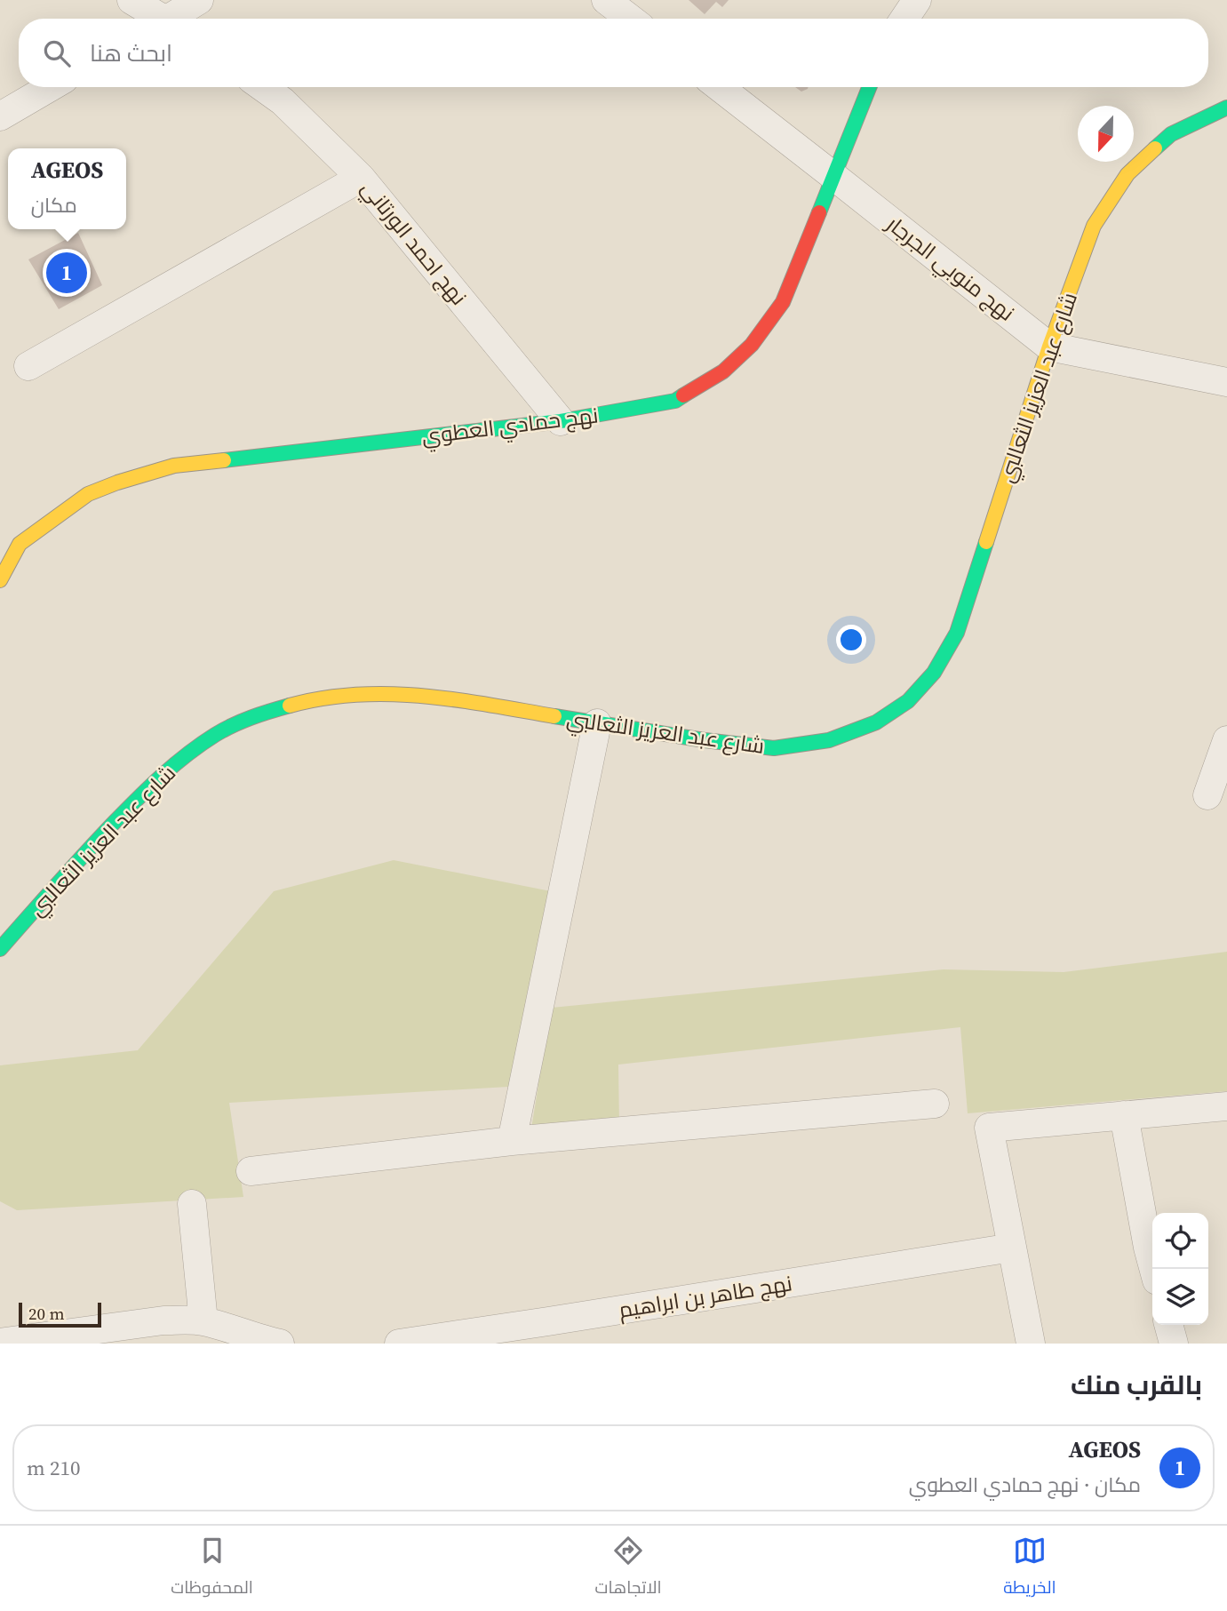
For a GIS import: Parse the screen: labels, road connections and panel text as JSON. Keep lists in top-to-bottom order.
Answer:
{
  "streets": {
    "street": [
      "نهج احمد الورتاني",
      "نهج منوبي الجرجار",
      "شارع عبد العزيز الثعالبي",
      "نهج حمادي العطوي",
      "نهج طاهر بن ابراهيم"
    ]
  },
  "crossings": [
    ["نهج احمد الورتاني", "نهج حمادي العطوي"],
    ["نهج منوبي الجرجار", "شارع عبد العزيز الثعالبي"],
    ["نهج منوبي الجرجار", "نهج حمادي العطوي"]
  ],
  "scale_bar": "20 m",
  "north": "bottom",
  "page": {
    "search": "ابحث هنا",
    "popup": ["AGEOS", "مكان"],
    "pins": "1",
    "scale": "20 m",
    "heading": "بالقرب منك",
    "list": [
      {
        "mark": "1",
        "name": "AGEOS",
        "note": "مكان · نهج حمادي العطوي",
        "value": "210 m"
      }
    ],
    "nav": ["الخريطة", "الاتجاهات", "المحفوظات"]
  }
}
